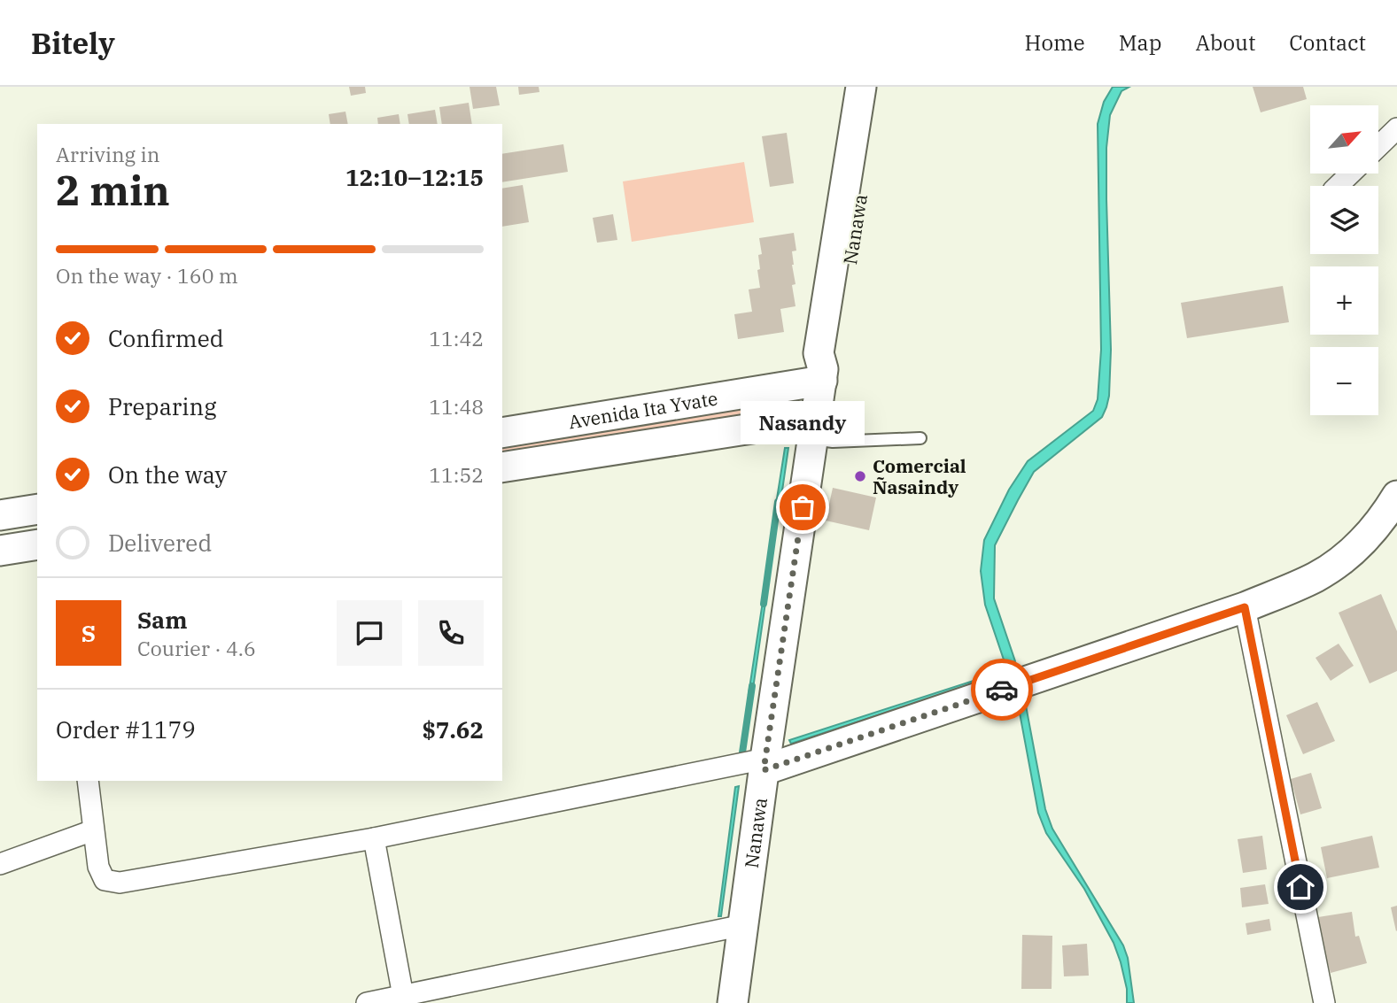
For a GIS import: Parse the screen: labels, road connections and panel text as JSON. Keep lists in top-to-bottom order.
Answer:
{
  "streets": {
    "street": ["Nanawa", "Avenida Ita Yvate"]
  },
  "crossings": [
    ["Nanawa", "Avenida Ita Yvate"]
  ],
  "places": ["Comercial Ñasaindy", "Nasandy"],
  "north": "top right",
  "page": {
    "header": "Bitely",
    "nav": [
      "Home",
      "Map",
      "About",
      "Contact"
    ],
    "map_buttons": ["+", "−"],
    "heading": ["2 min", "Arriving in", "12:10–12:15"],
    "panel": [
      "Sam",
      "Courier · 4.6",
      "Order #1179",
      "$7.62"
    ],
    "bar": "On the way · 160 m",
    "list": [
      ["Confirmed", "11:42"],
      ["Preparing", "11:48"],
      ["On the way", "11:52"],
      "Delivered"
    ],
    "bubble": "Nasandy",
    "round": "S"
  }
}
